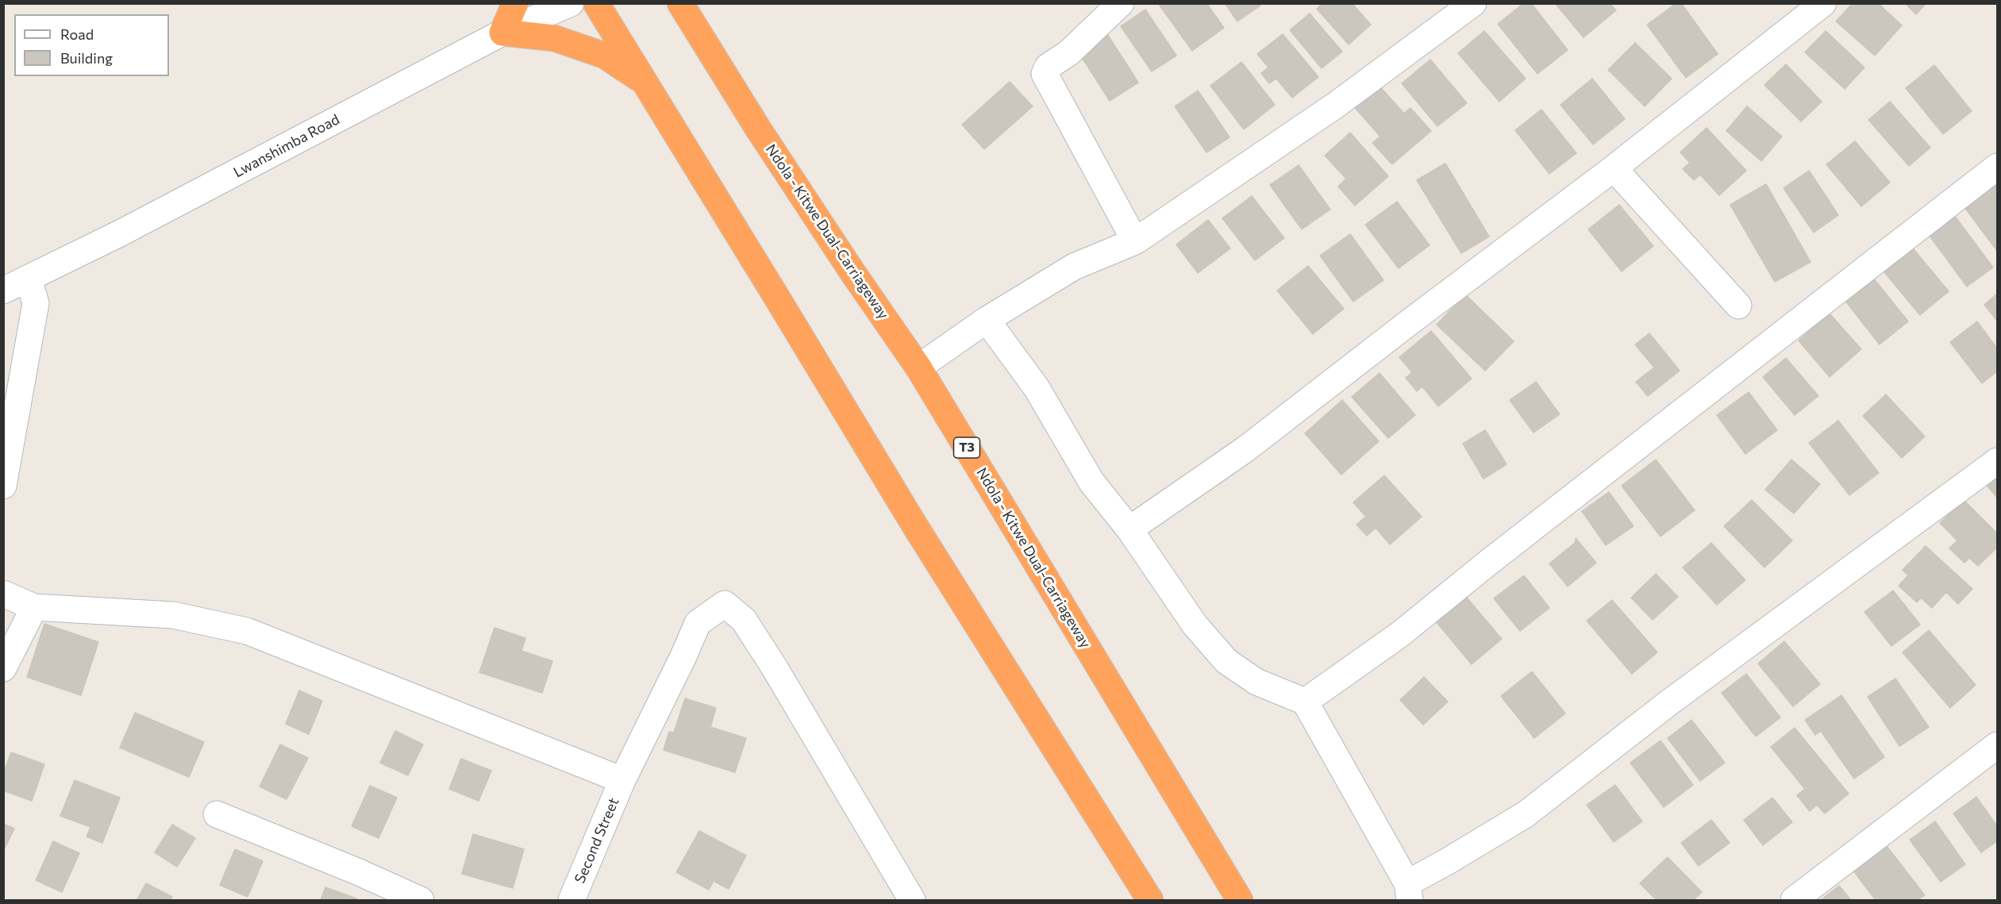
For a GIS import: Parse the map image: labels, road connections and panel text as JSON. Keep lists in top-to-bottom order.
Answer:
{
  "streets": {
    "highway": ["Ndola - Kitwe Dual-Carriageway", "T3"],
    "street": ["Lwanshimba Road", "Second Street"]
  },
  "legend": ["Road", "Building"]
}
